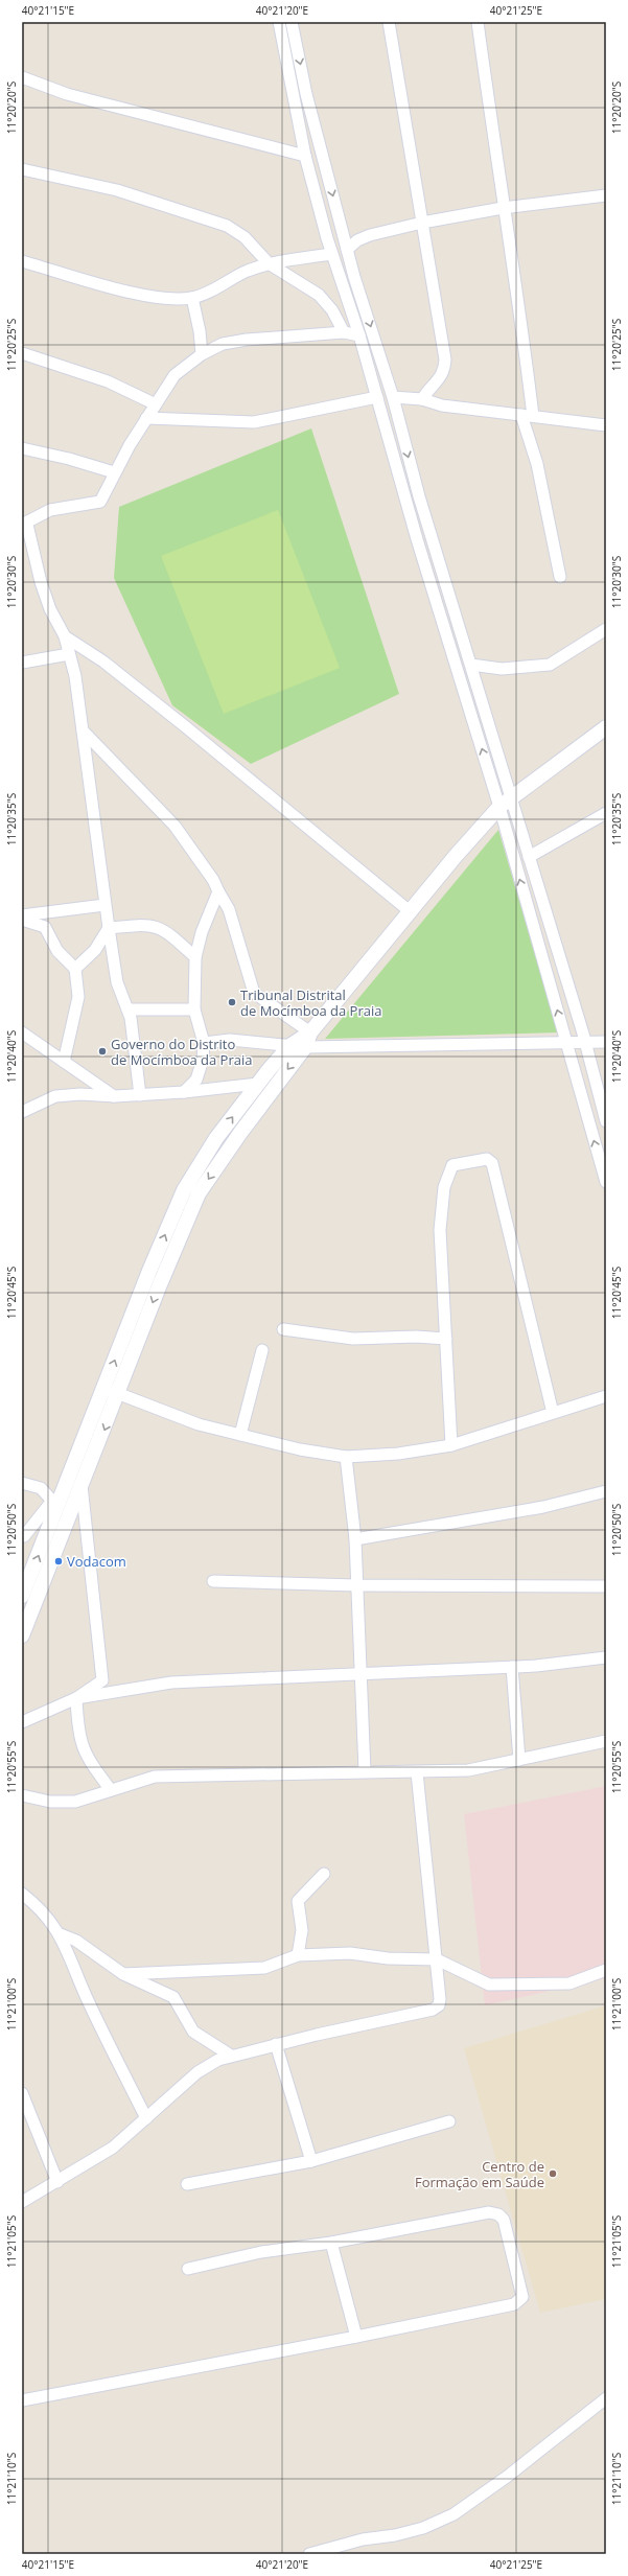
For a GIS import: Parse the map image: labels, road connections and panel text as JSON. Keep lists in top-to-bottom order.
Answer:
{
  "places": [
    "Tribunal Distrital de Mocímboa da Praia",
    "Governo do Distrito de Mocímboa da Praia",
    "Vodacom",
    "Centro de Formação em Saúde"
  ],
  "coordinates": [
    "40°21'15\"E",
    "40°21'20\"E",
    "40°21'25\"E",
    "11°20'20\"S",
    "11°20'25\"S",
    "11°20'30\"S",
    "11°20'35\"S",
    "11°20'40\"S",
    "11°20'45\"S",
    "11°20'50\"S",
    "11°20'55\"S",
    "11°21'00\"S",
    "11°21'05\"S",
    "11°21'10\"S"
  ]
}
